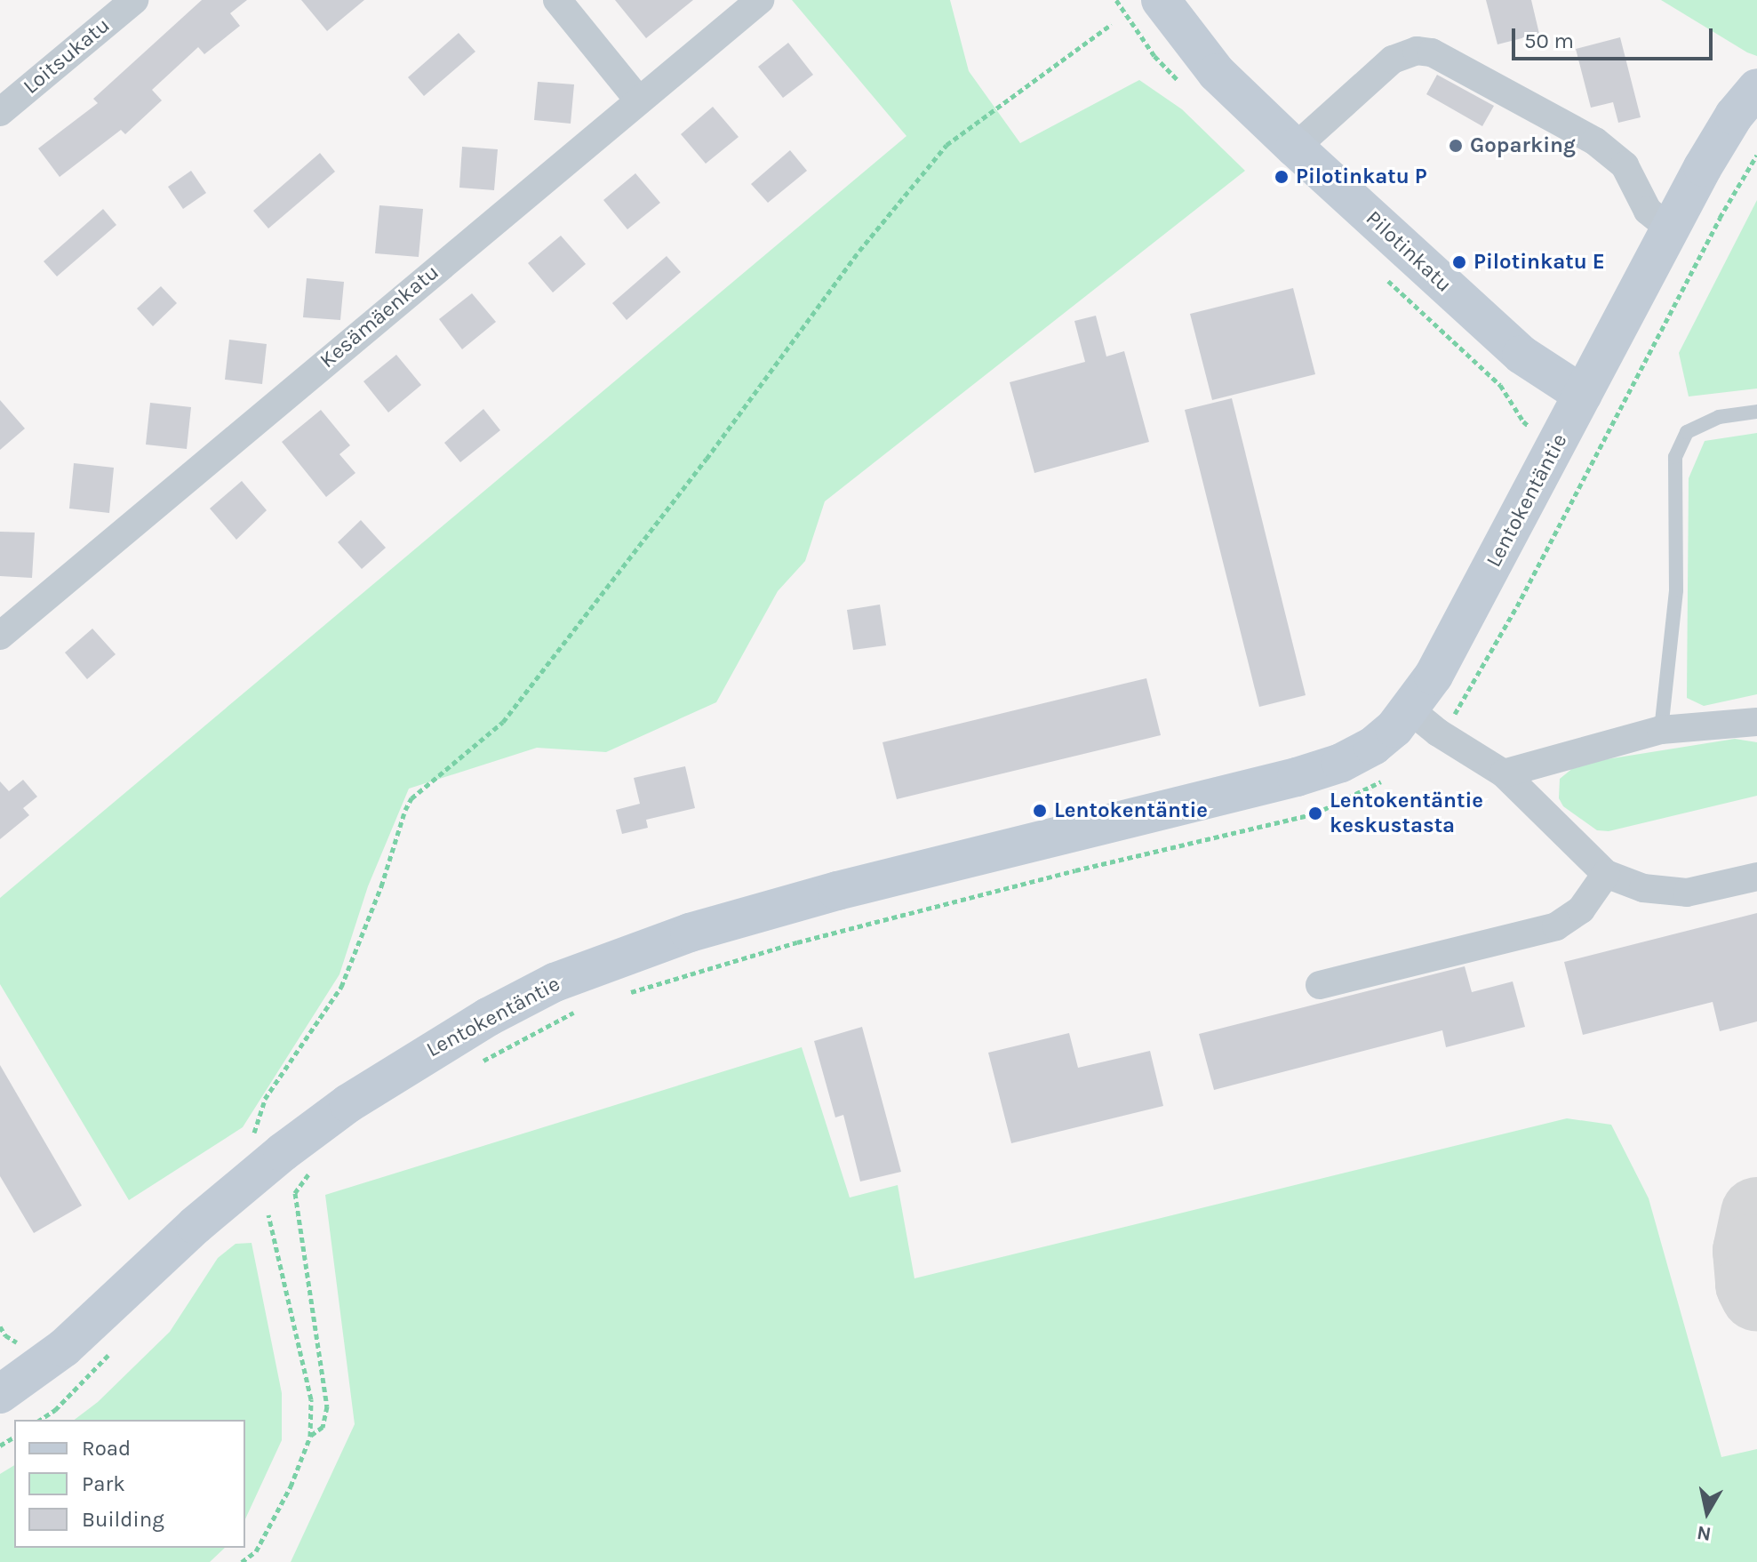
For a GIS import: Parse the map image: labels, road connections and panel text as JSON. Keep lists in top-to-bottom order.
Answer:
{
  "streets": {
    "street": [
      "Loitsukatu",
      "Pilotinkatu",
      "Kesämäenkatu",
      "Lentokentäntie"
    ]
  },
  "crossings": [
    ["Pilotinkatu", "Lentokentäntie"]
  ],
  "places": [
    "Goparking",
    "Pilotinkatu P",
    "Pilotinkatu E",
    "Lentokentäntie",
    "Lentokentäntie keskustasta"
  ],
  "legend": ["Road", "Park", "Building"],
  "scale_bar": "50 m",
  "north": "bottom"
}
